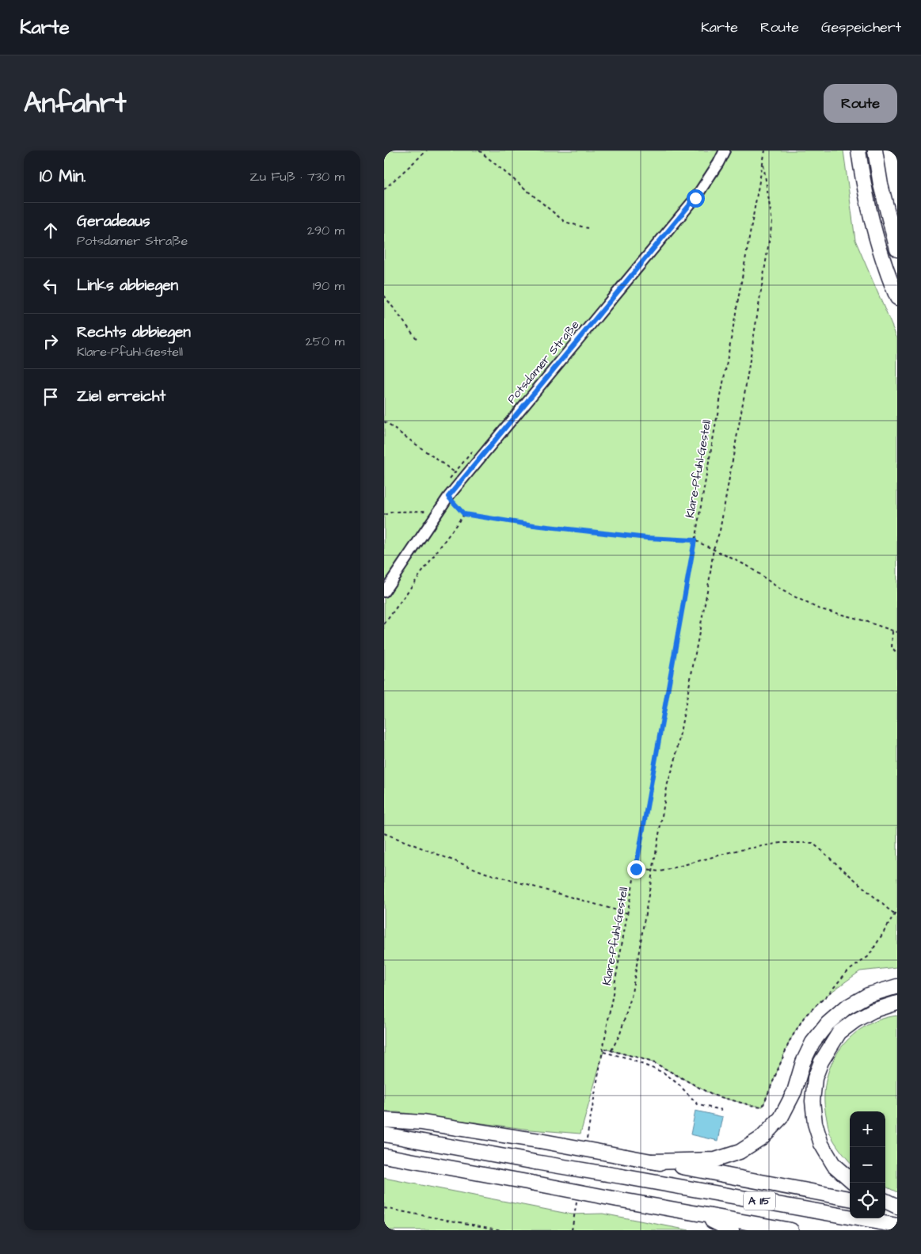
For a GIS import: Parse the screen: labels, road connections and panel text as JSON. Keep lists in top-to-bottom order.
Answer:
{
  "streets": {
    "highway": ["A 115"],
    "street": ["Potsdamer Straße"],
    "path": ["Klare-Pfuhl-Gestell"]
  },
  "page": {
    "header": "Karte",
    "nav": ["Karte", "Route", "Gespeichert"],
    "title": "Anfahrt",
    "buttons": "Route",
    "heading": ["10 Min.", "Zu Fuß · 730 m"],
    "list": [
      ["Geradeaus", "Potsdamer Straße", "290 m"],
      ["Links abbiegen", "190 m"],
      ["Rechts abbiegen", "Klare-Pfuhl-Gestell", "250 m"],
      "Ziel erreicht"
    ],
    "map_buttons": ["+", "−"]
  }
}
